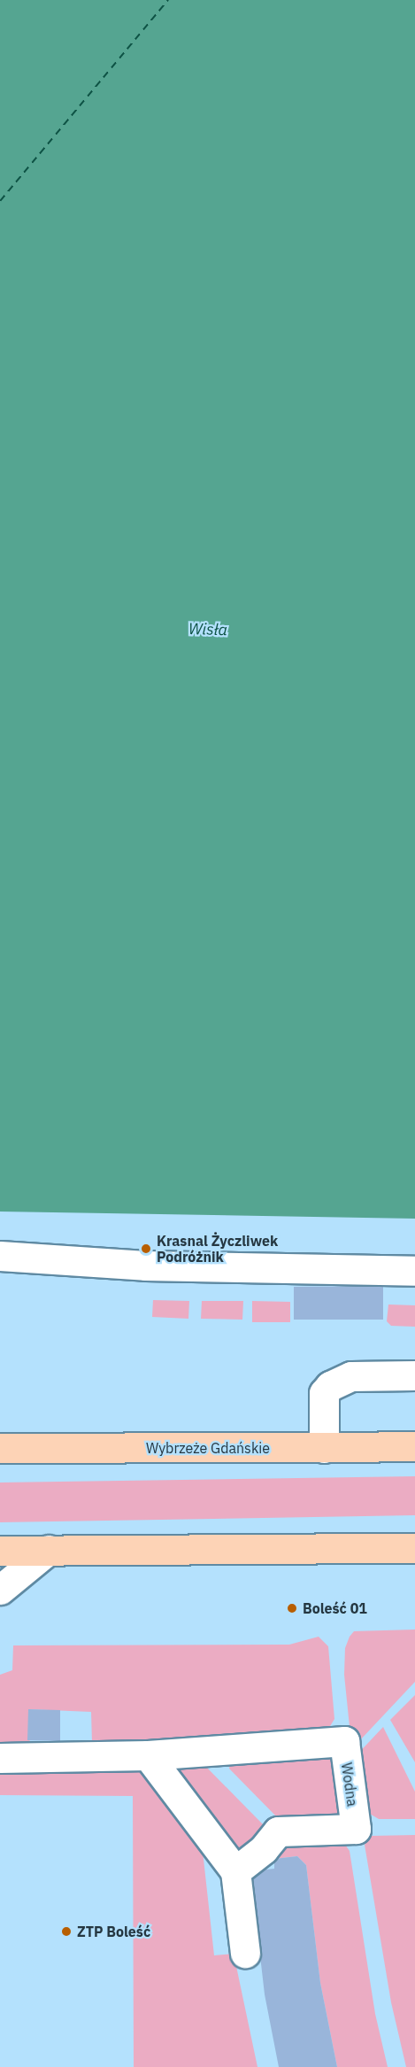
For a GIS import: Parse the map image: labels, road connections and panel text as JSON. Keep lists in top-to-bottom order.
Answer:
{
  "streets": {
    "main road": ["Wybrzeże Gdańskie"],
    "street": ["Wodna"]
  },
  "water": ["Wisła"],
  "places": ["Krasnal Życzliwek Podróżnik", "Boleść 01", "ZTP Boleść"]
}
